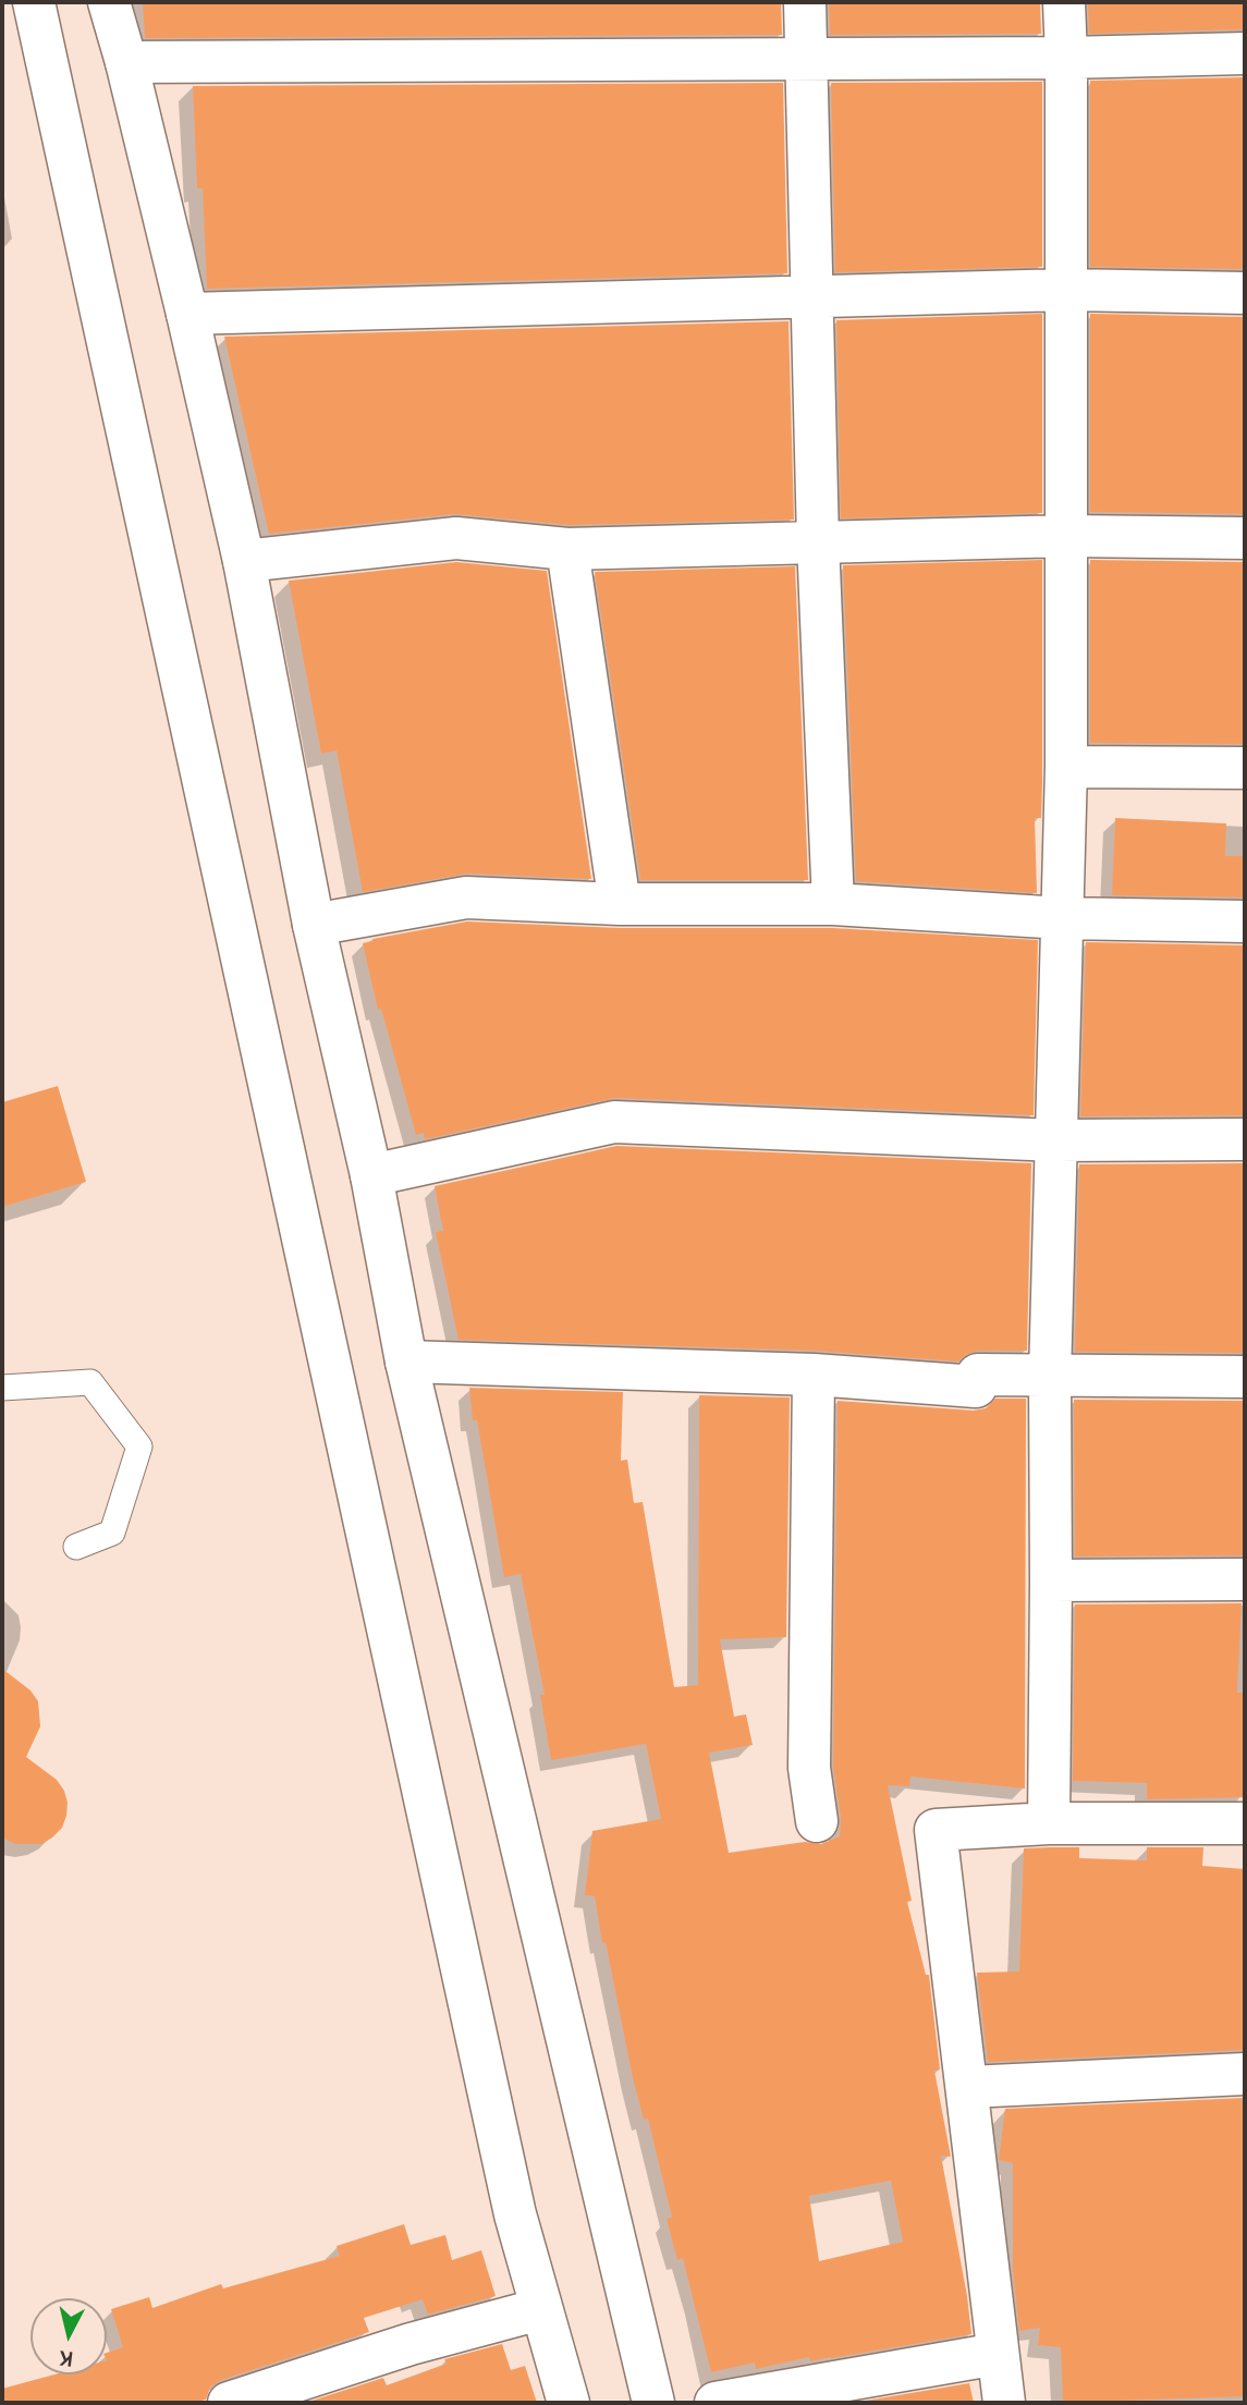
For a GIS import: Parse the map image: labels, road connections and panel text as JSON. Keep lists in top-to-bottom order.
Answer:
{
  "north": "bottom"
}
